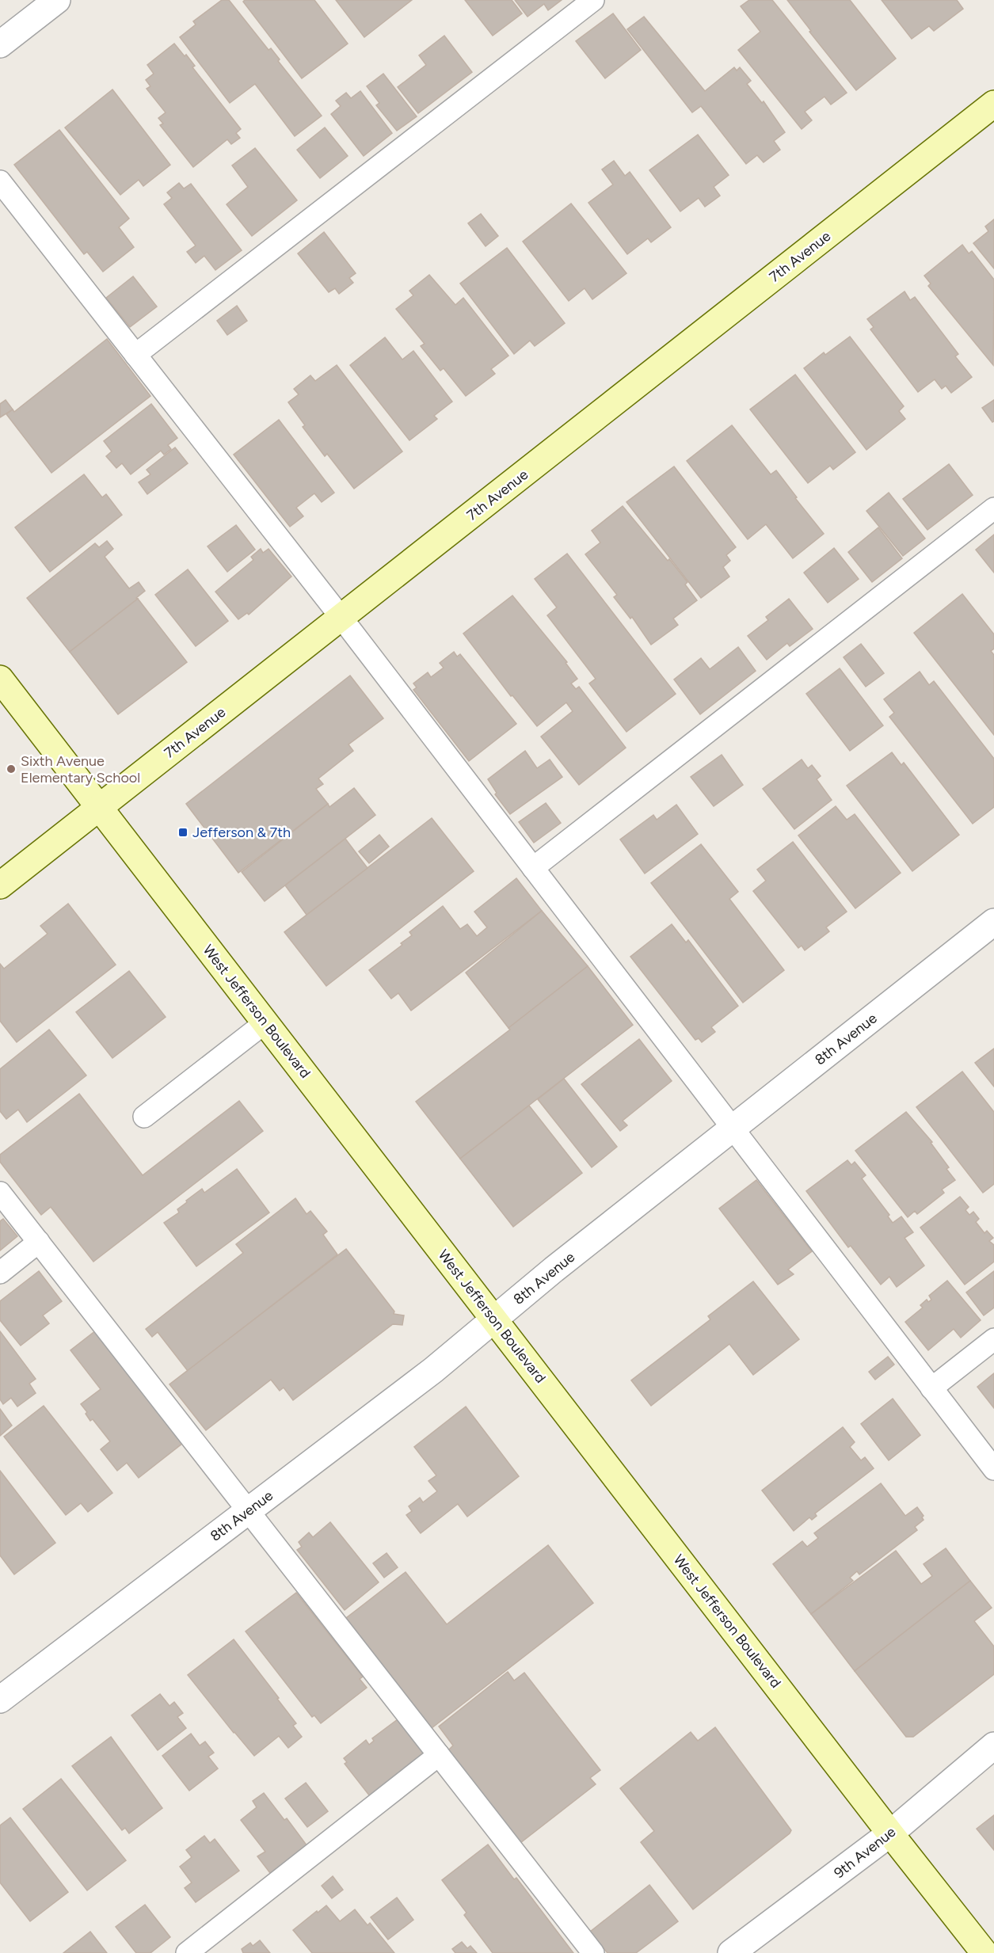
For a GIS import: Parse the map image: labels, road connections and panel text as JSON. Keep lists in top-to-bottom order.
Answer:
{
  "streets": {
    "main road": ["7th Avenue", "West Jefferson Boulevard"],
    "street": ["8th Avenue", "9th Avenue"]
  },
  "crossings": [
    ["7th Avenue", "West Jefferson Boulevard"],
    ["West Jefferson Boulevard", "8th Avenue"],
    ["West Jefferson Boulevard", "9th Avenue"]
  ],
  "places": {
    "other": ["Sixth Avenue Elementary School"],
    "transit": ["Jefferson & 7th"]
  }
}
